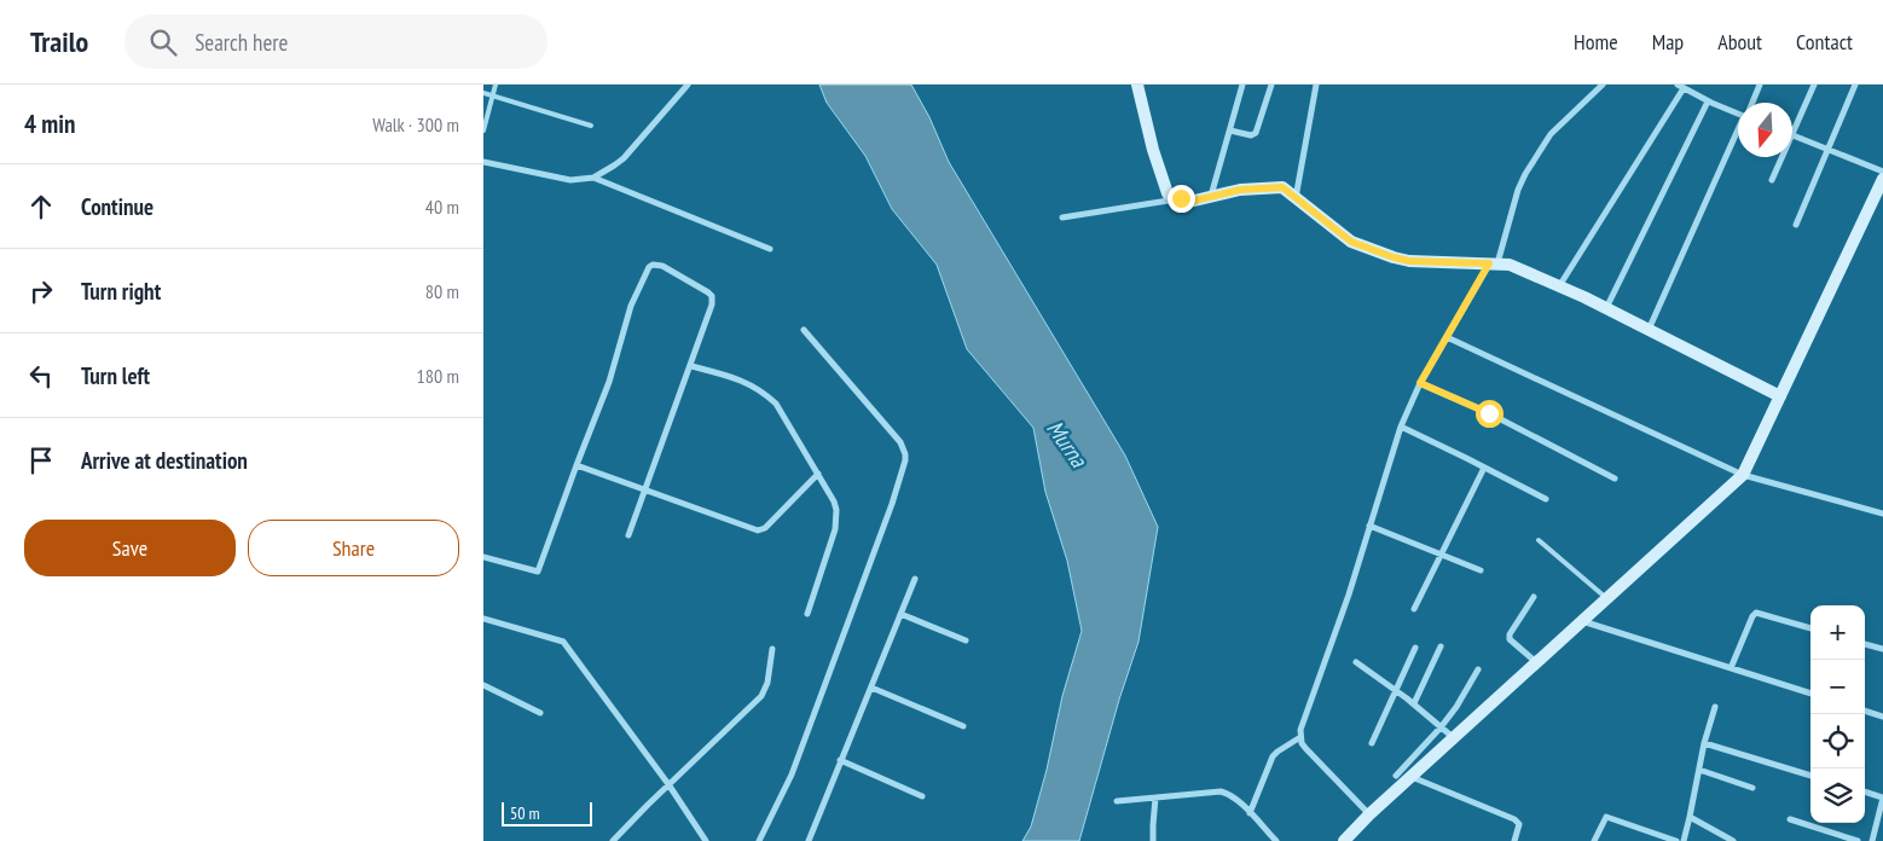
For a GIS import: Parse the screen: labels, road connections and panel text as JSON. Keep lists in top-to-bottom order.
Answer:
{
  "water": ["Murna"],
  "scale_bar": "50 m",
  "north": "bottom",
  "page": {
    "header": "Trailo",
    "search": "Search here",
    "nav": [
      "Home",
      "Map",
      "About",
      "Contact"
    ],
    "heading": ["4 min", "Walk · 300 m"],
    "list": [
      ["Continue", "40 m"],
      ["Turn right", "80 m"],
      ["Turn left", "180 m"],
      "Arrive at destination"
    ],
    "buttons": ["Save", "Share"],
    "map_buttons": ["+", "−"],
    "scale": "50 m"
  }
}
